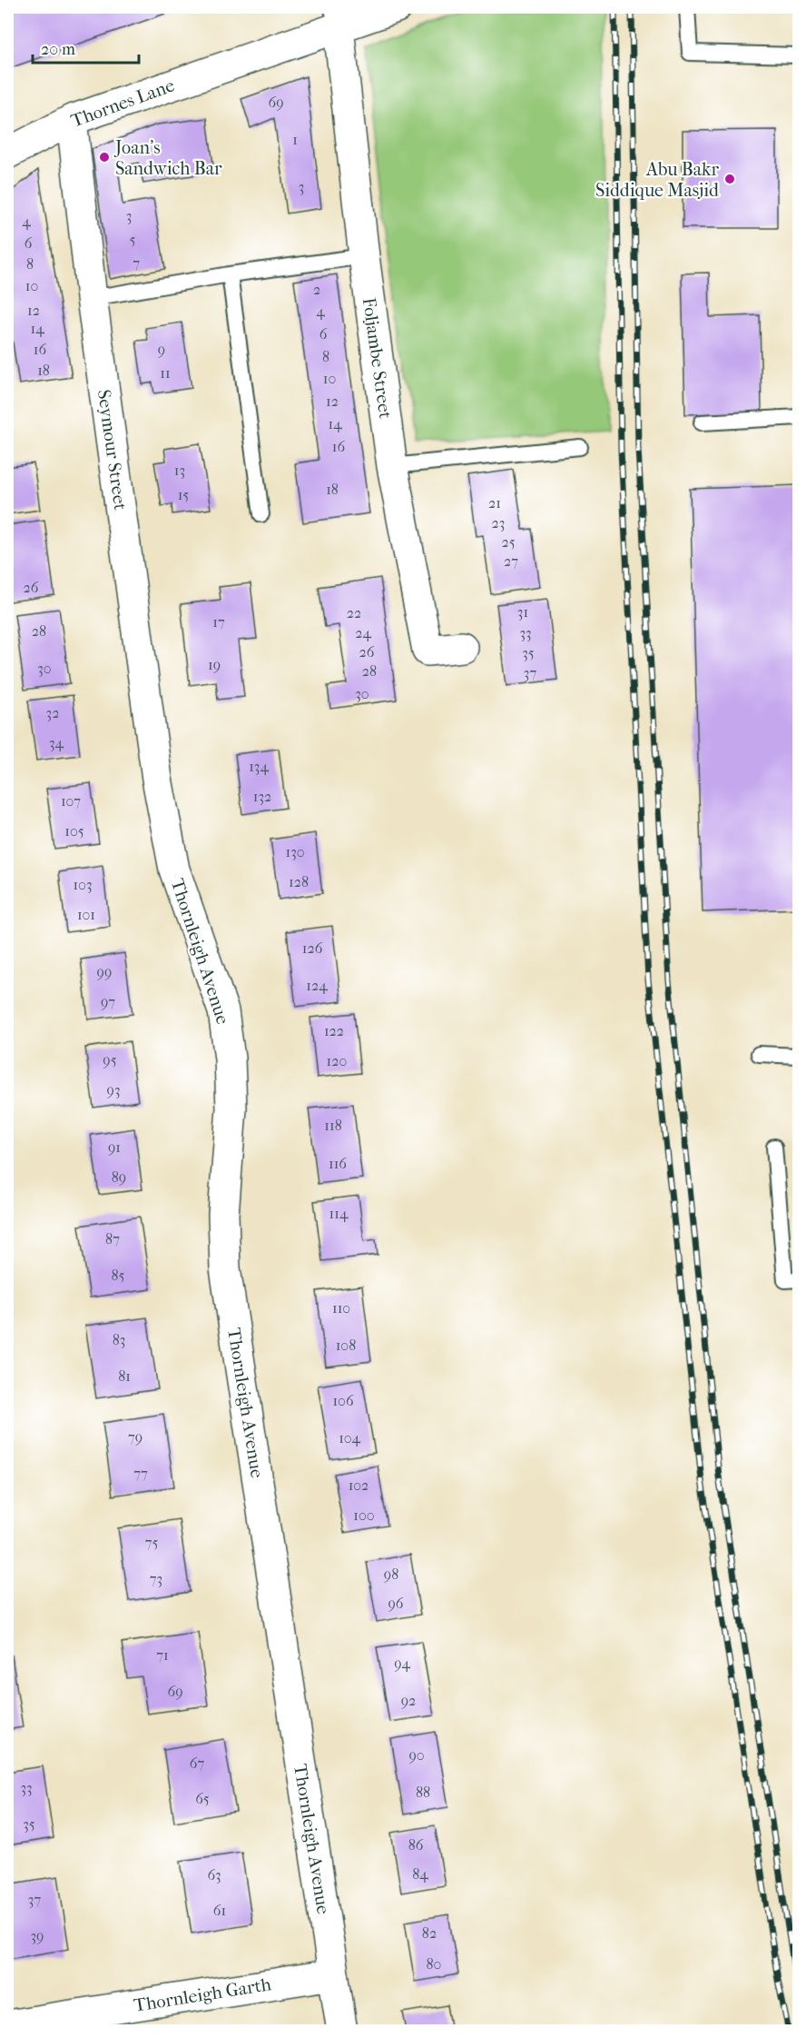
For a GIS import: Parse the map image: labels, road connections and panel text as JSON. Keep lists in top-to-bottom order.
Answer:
{
  "streets": {
    "street": [
      "Thornes Lane",
      "Foljambe Street",
      "Seymour Street",
      "Thornleigh Avenue",
      "Thornleigh Garth"
    ]
  },
  "crossings": [
    ["Thornes Lane", "Foljambe Street"],
    ["Thornes Lane", "Seymour Street"],
    ["Seymour Street", "Thornleigh Avenue"],
    ["Thornleigh Avenue", "Thornleigh Garth"]
  ],
  "places": ["Joan's Sandwich Bar", "Abu Bakr Siddique Masjid"],
  "house_numbers": [
    "69",
    "1",
    "3",
    "3",
    "4",
    "5",
    "6",
    "7",
    "8",
    "10",
    "2",
    "12",
    "4",
    "14",
    "6",
    "16",
    "9",
    "8",
    "18",
    "11",
    "10",
    "12",
    "14",
    "16",
    "13",
    "18",
    "15",
    "21",
    "23",
    "25",
    "27",
    "26",
    "31",
    "22",
    "17",
    "28",
    "24",
    "33",
    "26",
    "35",
    "19",
    "30",
    "28",
    "37",
    "30",
    "32",
    "34",
    "134",
    "132",
    "107",
    "105",
    "130",
    "128",
    "103",
    "101",
    "126",
    "99",
    "124",
    "97",
    "122",
    "95",
    "120",
    "93",
    "118",
    "91",
    "116",
    "89",
    "114",
    "87",
    "85",
    "110",
    "83",
    "108",
    "81",
    "106",
    "79",
    "104",
    "77",
    "102",
    "100",
    "75",
    "98",
    "73",
    "96",
    "71",
    "94",
    "69",
    "92",
    "90",
    "67",
    "33",
    "88",
    "65",
    "35",
    "86",
    "84",
    "63",
    "37",
    "61",
    "82",
    "39",
    "80"
  ],
  "scale_bar": "20 m"
}
